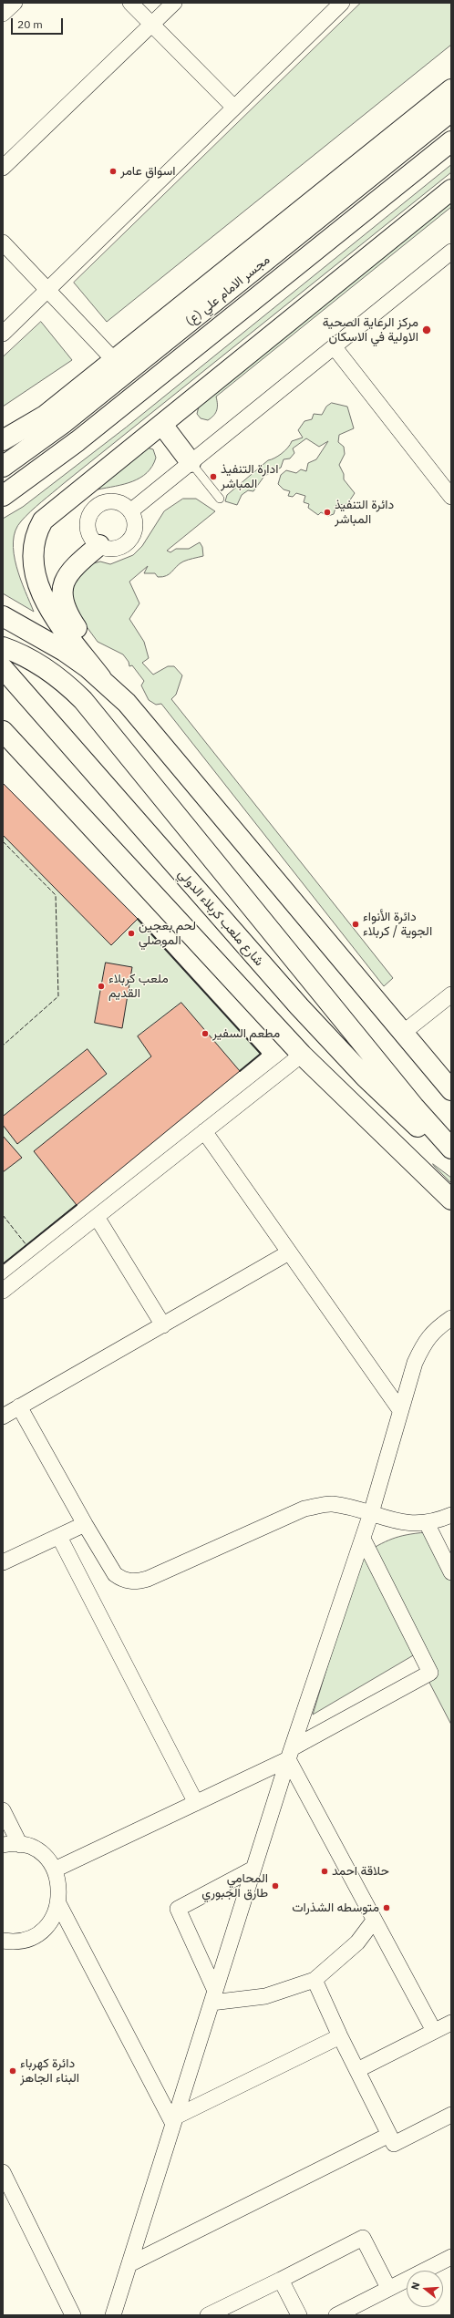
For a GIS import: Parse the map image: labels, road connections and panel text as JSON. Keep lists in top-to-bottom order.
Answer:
{
  "streets": {
    "main road": ["مجسر الامام علي (ع)", "شارع ملعب كربلاء الدولي"]
  },
  "places": [
    "اسواق عامر",
    "مركز الرعاية الصحية الاولية في الاسكان",
    "ادارة التنفيذ المباشر",
    "دائرة التنفيذ المباشر",
    "دائرة الأنواء الجوية / كربلاء",
    "لحم بعجين الموصلي",
    "ملعب كربلاء القديم",
    "مطعم السفير",
    "حلاقة احمد",
    "المحامي طارق الجبوري",
    "متوسطه الشذرات",
    "دائرة كهرباء البناء الجاهز"
  ],
  "scale_bar": "20 m",
  "north": "left"
}
